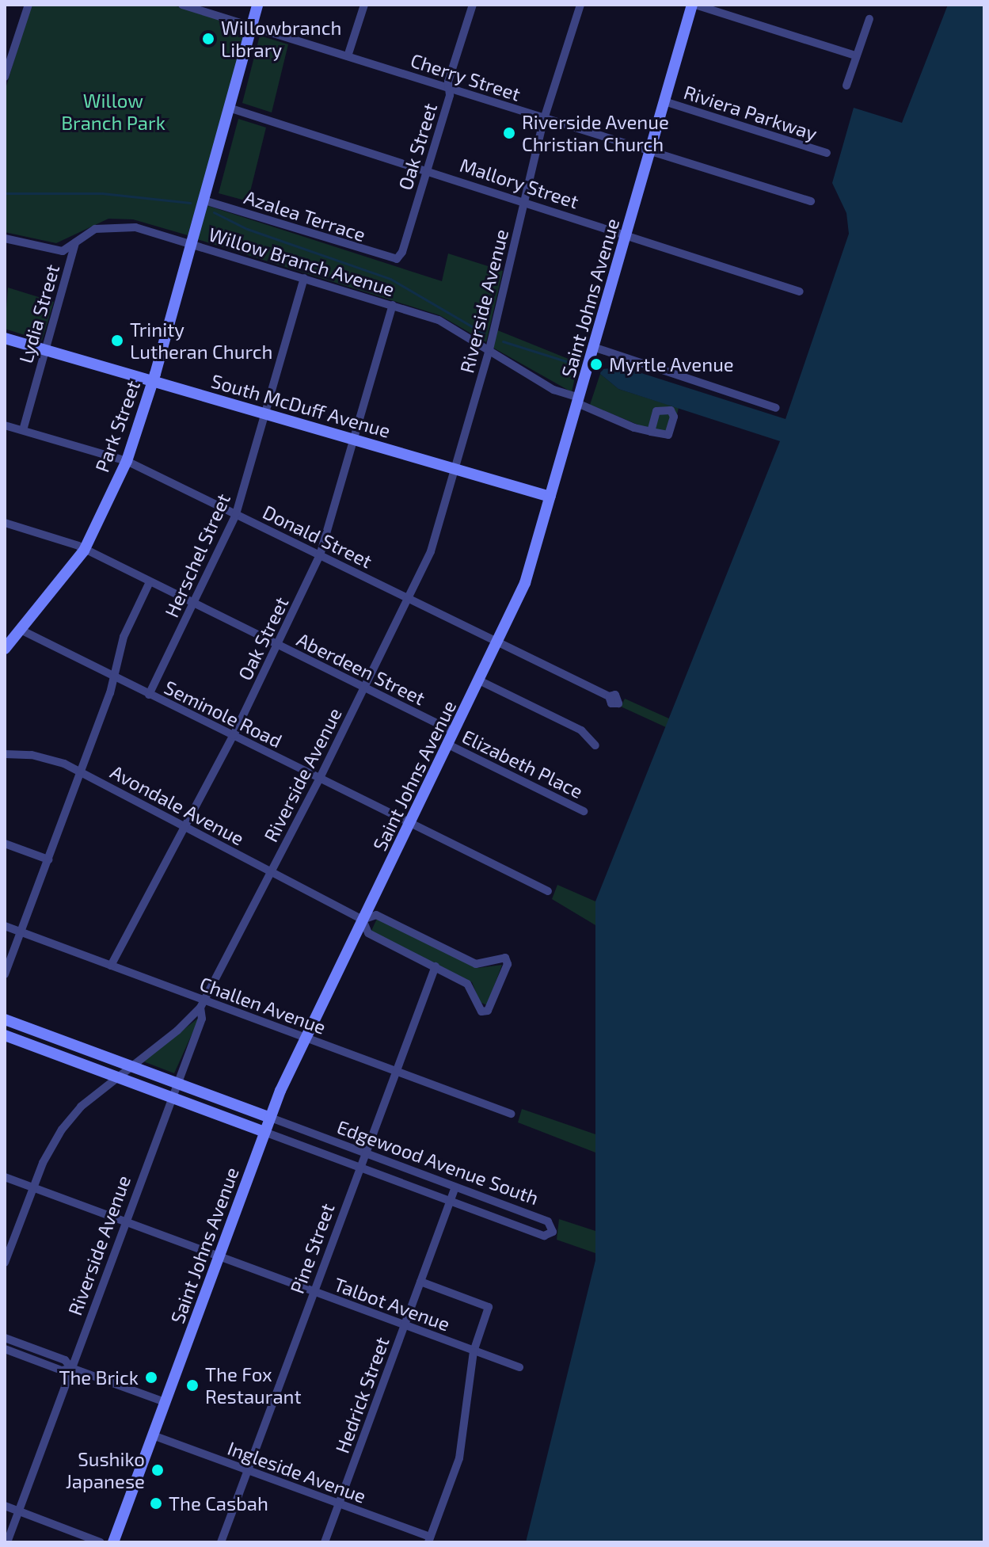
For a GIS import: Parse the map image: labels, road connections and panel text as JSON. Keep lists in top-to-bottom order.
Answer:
{
  "streets": {
    "main road": [
      "Saint Johns Avenue",
      "South McDuff Avenue",
      "Park Street",
      "Edgewood Avenue South"
    ],
    "street": [
      "Cherry Street",
      "Riviera Parkway",
      "Oak Street",
      "Mallory Street",
      "Azalea Terrace",
      "Willow Branch Avenue",
      "Riverside Avenue",
      "Lydia Street",
      "Donald Street",
      "Herschel Street",
      "Aberdeen Street",
      "Seminole Road",
      "Elizabeth Place",
      "Avondale Avenue",
      "Challen Avenue",
      "Pine Street",
      "Talbot Avenue",
      "Hedrick Street",
      "Ingleside Avenue"
    ]
  },
  "crossings": [
    ["Cherry Street", "Oak Street"],
    ["Cherry Street", "Saint Johns Avenue"],
    ["Cherry Street", "Riverside Avenue"],
    ["Cherry Street", "Park Street"],
    ["Riviera Parkway", "Saint Johns Avenue"],
    ["Oak Street", "Mallory Street"],
    ["Oak Street", "Azalea Terrace"],
    ["Oak Street", "Willow Branch Avenue"],
    ["Oak Street", "South McDuff Avenue"],
    ["Oak Street", "Donald Street"],
    ["Oak Street", "Aberdeen Street"],
    ["Oak Street", "Seminole Road"],
    ["Oak Street", "Avondale Avenue"],
    ["Oak Street", "Challen Avenue"],
    ["Mallory Street", "Saint Johns Avenue"],
    ["Mallory Street", "Riverside Avenue"],
    ["Mallory Street", "Park Street"],
    ["Azalea Terrace", "Park Street"],
    ["Willow Branch Avenue", "Saint Johns Avenue"],
    ["Willow Branch Avenue", "Riverside Avenue"],
    ["Willow Branch Avenue", "Lydia Street"],
    ["Willow Branch Avenue", "Park Street"],
    ["Willow Branch Avenue", "Herschel Street"],
    ["Saint Johns Avenue", "South McDuff Avenue"],
    ["Saint Johns Avenue", "Donald Street"],
    ["Saint Johns Avenue", "Aberdeen Street"],
    ["Saint Johns Avenue", "Seminole Road"],
    ["Saint Johns Avenue", "Elizabeth Place"],
    ["Saint Johns Avenue", "Avondale Avenue"],
    ["Saint Johns Avenue", "Challen Avenue"],
    ["Saint Johns Avenue", "Edgewood Avenue South"],
    ["Saint Johns Avenue", "Talbot Avenue"],
    ["Saint Johns Avenue", "Ingleside Avenue"],
    ["Riverside Avenue", "South McDuff Avenue"],
    ["Riverside Avenue", "Donald Street"],
    ["Riverside Avenue", "Aberdeen Street"],
    ["Riverside Avenue", "Seminole Road"],
    ["Riverside Avenue", "Avondale Avenue"],
    ["Riverside Avenue", "Challen Avenue"],
    ["Riverside Avenue", "Edgewood Avenue South"],
    ["Riverside Avenue", "Talbot Avenue"],
    ["Lydia Street", "South McDuff Avenue"],
    ["Lydia Street", "Donald Street"],
    ["South McDuff Avenue", "Park Street"],
    ["South McDuff Avenue", "Herschel Street"],
    ["Park Street", "Donald Street"],
    ["Park Street", "Aberdeen Street"],
    ["Park Street", "Seminole Road"],
    ["Donald Street", "Herschel Street"],
    ["Herschel Street", "Aberdeen Street"],
    ["Herschel Street", "Seminole Road"],
    ["Challen Avenue", "Pine Street"],
    ["Edgewood Avenue South", "Pine Street"],
    ["Edgewood Avenue South", "Hedrick Street"],
    ["Pine Street", "Talbot Avenue"],
    ["Pine Street", "Ingleside Avenue"],
    ["Talbot Avenue", "Hedrick Street"],
    ["Hedrick Street", "Ingleside Avenue"]
  ],
  "parks": ["Willow Branch Park"],
  "places": [
    "Willowbranch Library",
    "Riverside Avenue Christian Church",
    "Trinity Lutheran Church",
    "Myrtle Avenue",
    "The Brick",
    "The Fox Restaurant",
    "Sushiko Japanese",
    "The Casbah"
  ]
}
